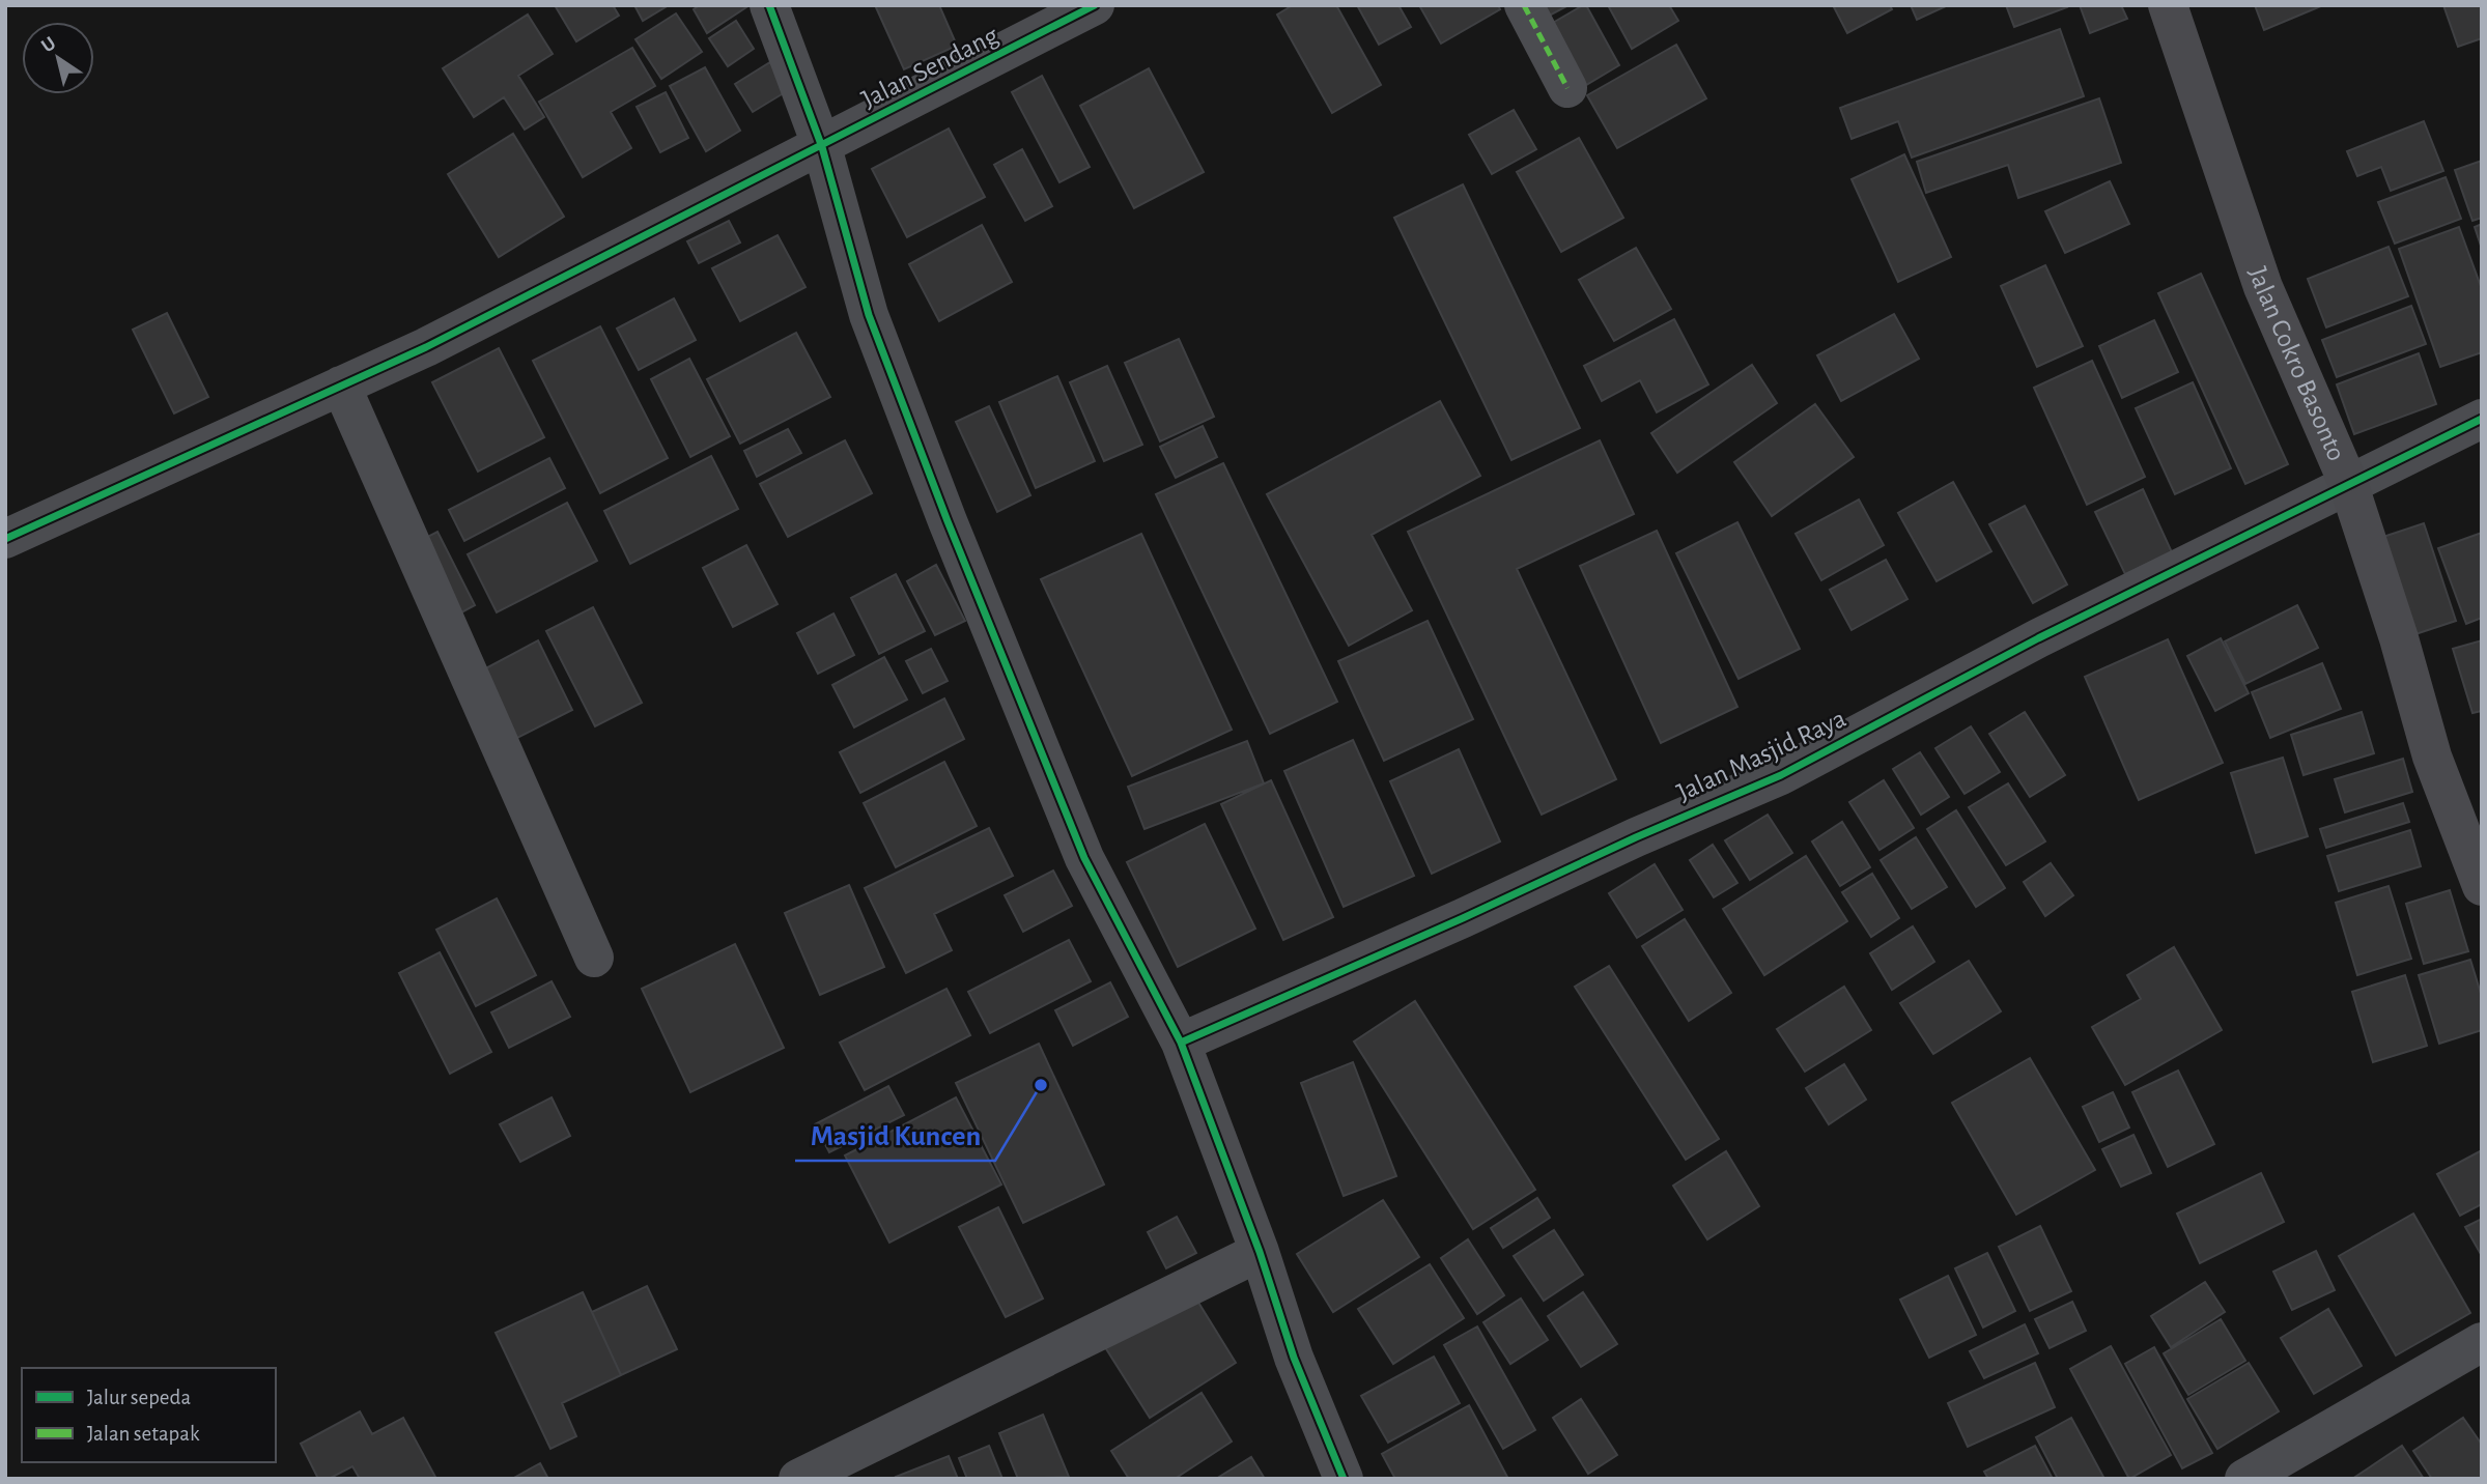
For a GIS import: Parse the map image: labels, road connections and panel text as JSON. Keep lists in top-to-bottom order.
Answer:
{
  "streets": {
    "street": ["Jalan Sendang", "Jalan Cokro Basonto", "Jalan Masjid Raya"]
  },
  "crossings": [
    ["Jalan Cokro Basonto", "Jalan Masjid Raya"]
  ],
  "places": ["Masjid Kuncen"],
  "legend": ["Jalur sepeda", "Jalan setapak"],
  "north": "top left"
}
